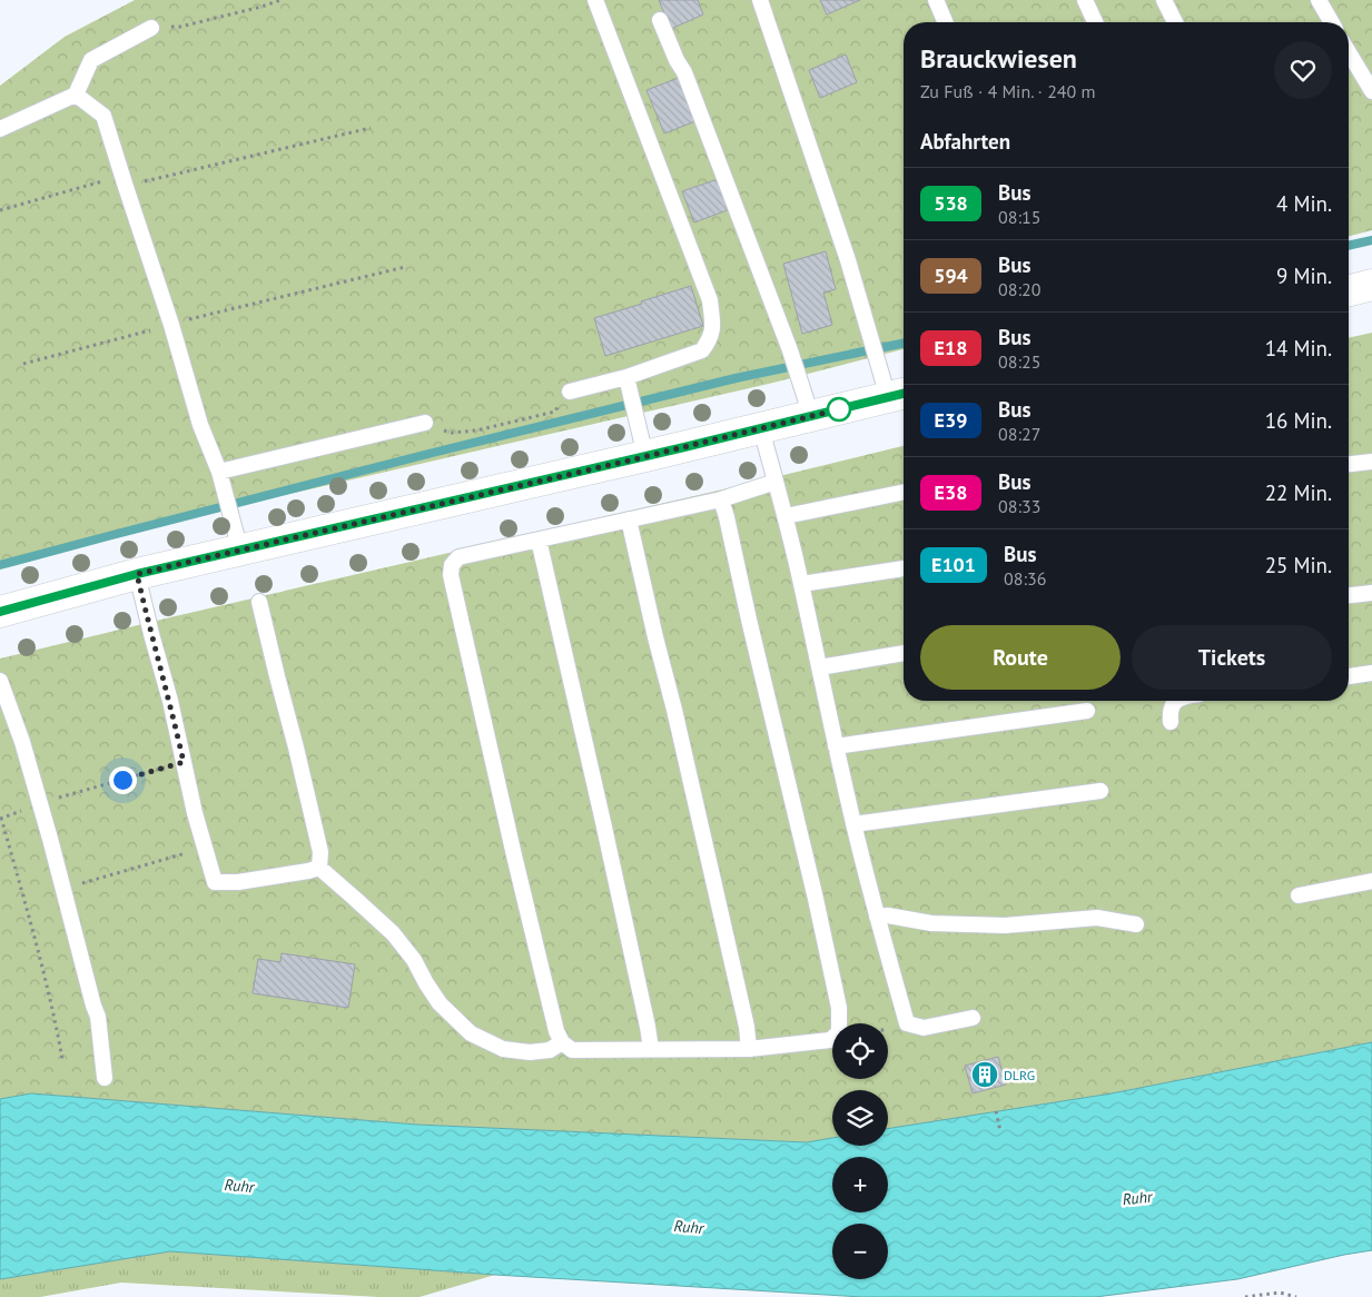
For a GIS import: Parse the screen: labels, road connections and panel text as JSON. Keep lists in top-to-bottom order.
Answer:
{
  "water": ["Ruhr"],
  "places": {
    "building": ["DLRG"]
  },
  "lines": ["bus line 538"],
  "page": {
    "heading": [
      ["Brauckwiesen", "Zu Fuß · 4 Min. · 240 m"],
      "Abfahrten"
    ],
    "list": [
      {
        "mark": "538",
        "name": "Bus",
        "note": "08:15",
        "value": "4 Min."
      },
      {
        "mark": "594",
        "name": "Bus",
        "note": "08:20",
        "value": "9 Min."
      },
      {
        "mark": "E18",
        "name": "Bus",
        "note": "08:25",
        "value": "14 Min."
      },
      {
        "mark": "E39",
        "name": "Bus",
        "note": "08:27",
        "value": "16 Min."
      },
      {
        "mark": "E38",
        "name": "Bus",
        "note": "08:33",
        "value": "22 Min."
      },
      {
        "mark": "E101",
        "name": "Bus",
        "note": "08:36",
        "value": "25 Min."
      }
    ],
    "buttons": ["Route", "Tickets"],
    "map_buttons": ["+", "−"]
  }
}
